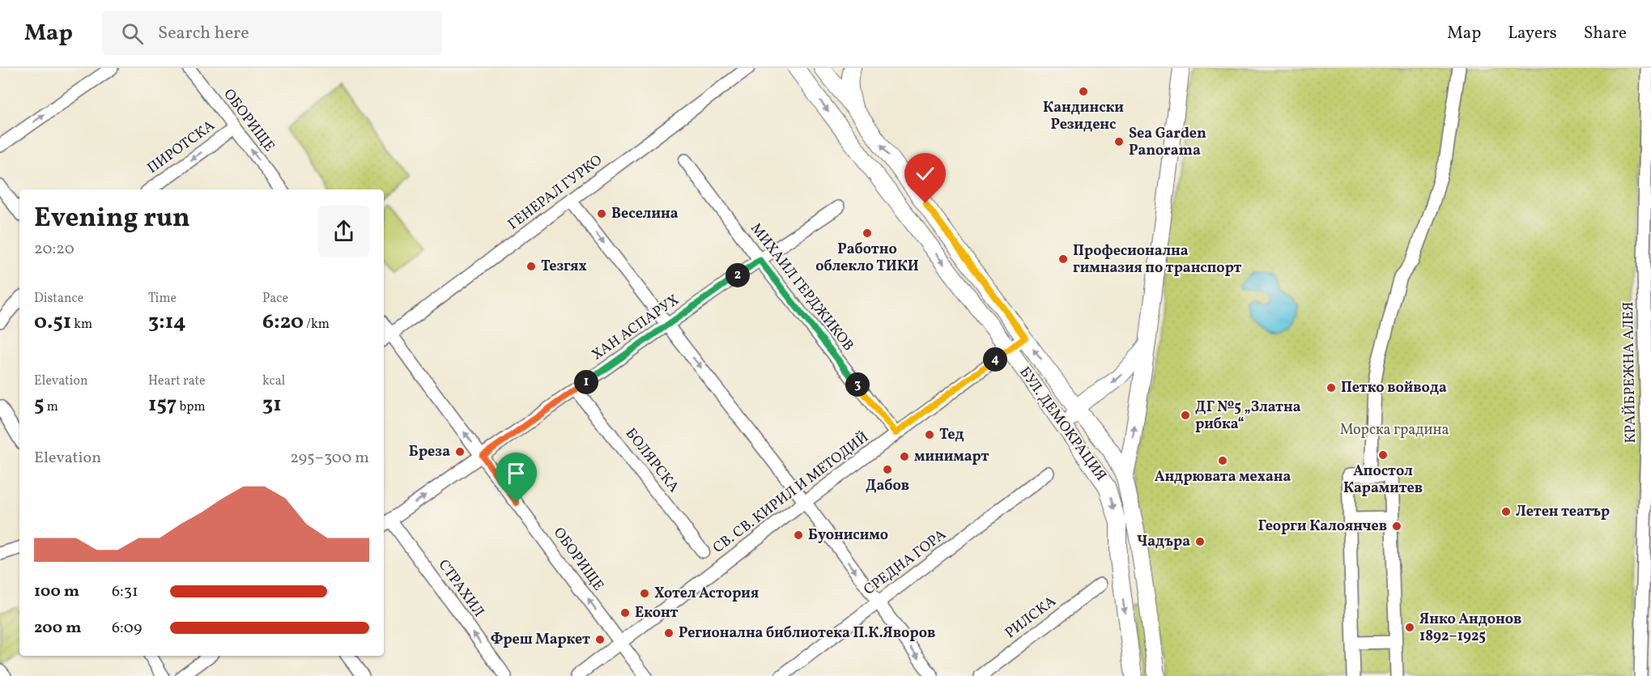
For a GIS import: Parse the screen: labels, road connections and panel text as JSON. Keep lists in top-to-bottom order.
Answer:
{
  "streets": {
    "main road": ["БУЛ. ДЕМОКРАЦИЯ"],
    "street": [
      "ОБОРИЩЕ",
      "ПИРОТСКА",
      "ГЕНЕРАЛ ГУРКО",
      "МИХАИЛ ГЕРДЖИКОВ",
      "ХАН АСПАРУХ",
      "КРАЙБРЕЖНА АЛЕЯ",
      "БОЛЯРСКА",
      "СВ. СВ. КИРИЛ И МЕТОДИЙ",
      "СРЕДНА ГОРА",
      "СТРАХИЛ",
      "РИЛСКА"
    ]
  },
  "crossings": [
    ["ОБОРИЩЕ", "ПИРОТСКА"],
    ["ОБОРИЩЕ", "ГЕНЕРАЛ ГУРКО"],
    ["ОБОРИЩЕ", "ХАН АСПАРУХ"],
    ["ОБОРИЩЕ", "СВ. СВ. КИРИЛ И МЕТОДИЙ"],
    ["МИХАИЛ ГЕРДЖИКОВ", "ХАН АСПАРУХ"],
    ["МИХАИЛ ГЕРДЖИКОВ", "СВ. СВ. КИРИЛ И МЕТОДИЙ"],
    ["ХАН АСПАРУХ", "БОЛЯРСКА"],
    ["ХАН АСПАРУХ", "СТРАХИЛ"],
    ["БУЛ. ДЕМОКРАЦИЯ", "СВ. СВ. КИРИЛ И МЕТОДИЙ"]
  ],
  "one_way": ["ОБОРИЩЕ", "ПИРОТСКА", "СТРАХИЛ"],
  "parks": ["Морска градина"],
  "places": [
    "Кандински Резиденс",
    "Sea Garden Panorama",
    "Веселина",
    "Работно облекло ТИКИ",
    "Професионална гимназия по транспорт",
    "Тезгях",
    "Петко войвода",
    "ДГ №5 „Златна рибка“",
    "Тед",
    "Бреза",
    "Апостол Карамитев",
    "минимарт",
    "Андрювата механа",
    "Дабов",
    "Летен театър",
    "Георги Калоянчев",
    "Буонисимо",
    "Чадъра",
    "Хотел Астория",
    "Еконт",
    "Янко Андонов 1892–1925",
    "Регионална библиотека П.К.Яворов",
    "Фреш Маркет"
  ],
  "page": {
    "header": "Map",
    "search": "Search here",
    "nav": ["Map", "Layers", "Share"],
    "heading": ["Evening run", "20:20"],
    "pins": [
      "2",
      "4",
      "1",
      "3"
    ],
    "stats": [
      ["Distance", "0.51 km"],
      ["Time", "3:14"],
      ["Pace", "6:20 /km"],
      ["Elevation", "5 m"],
      ["Heart rate", "157 bpm"],
      ["kcal", "31"]
    ],
    "chart": ["Elevation", "295–300 m"],
    "list": [
      {
        "name": "100 m",
        "note": "6:31"
      },
      {
        "name": "200 m",
        "note": "6:09"
      }
    ]
  }
}
